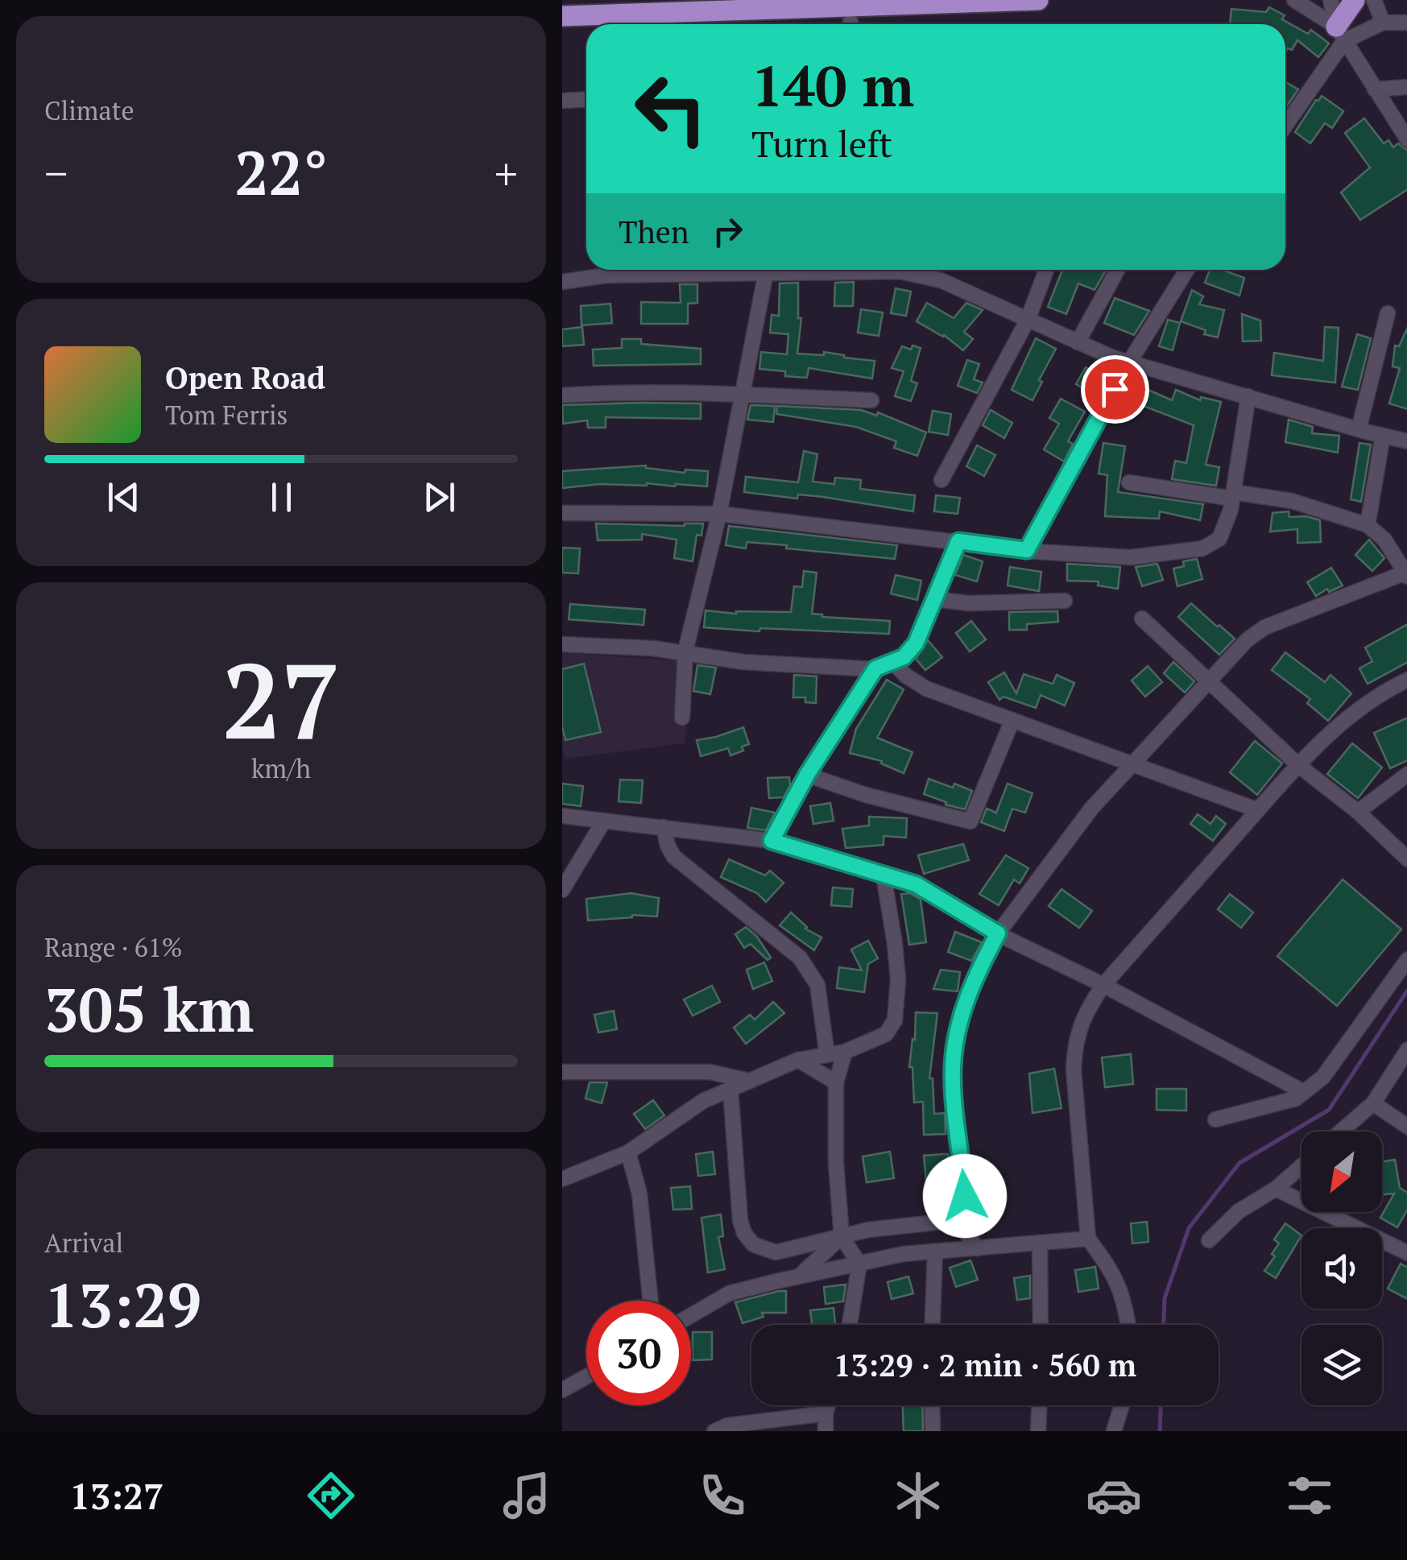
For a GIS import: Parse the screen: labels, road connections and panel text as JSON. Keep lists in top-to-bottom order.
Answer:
{
  "north": "bottom left",
  "page": {
    "tile": [
      "Climate",
      ["27", "km/h"],
      ["Range · 61%", "305 km"],
      ["Arrival", "13:29"]
    ],
    "turn": ["140 m", "Turn left"],
    "heat": ["−", "22°", "+"],
    "then": "Then",
    "song": ["Open Road", "Tom Ferris"],
    "limit": "30",
    "trip": "13:29 · 2 min · 560 m",
    "tabs": "13:27"
  }
}
